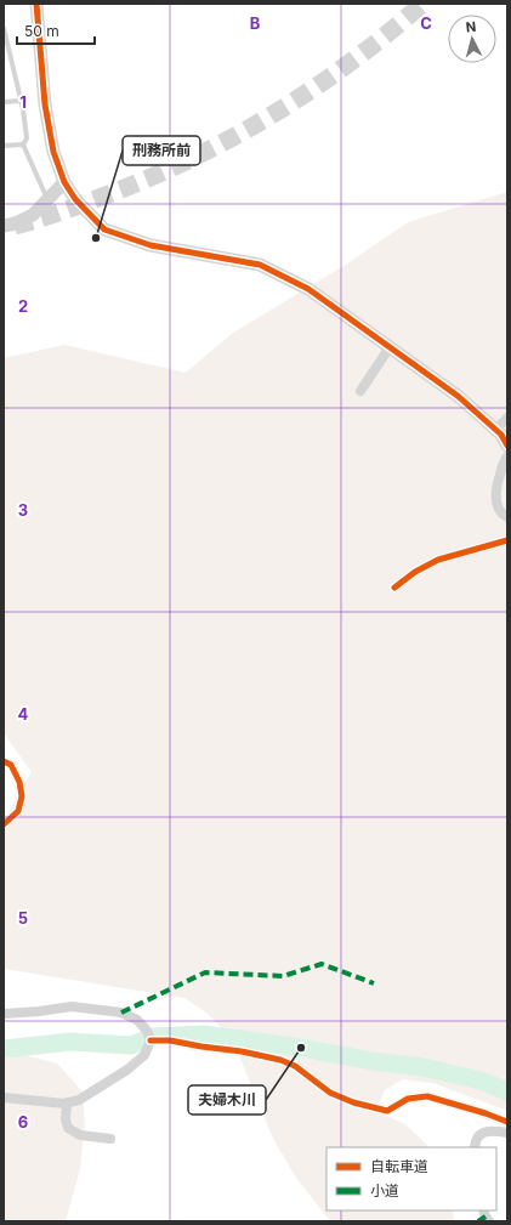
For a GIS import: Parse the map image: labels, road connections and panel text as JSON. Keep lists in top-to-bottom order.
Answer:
{
  "places": ["刑務所前", "夫婦木川"],
  "legend": ["自転車道", "小道"],
  "scale_bar": "50 m",
  "north": "top",
  "grid": {
    "columns": ["B", "C"],
    "rows": [
      "1",
      "2",
      "3",
      "4",
      "5",
      "6"
    ]
  }
}
